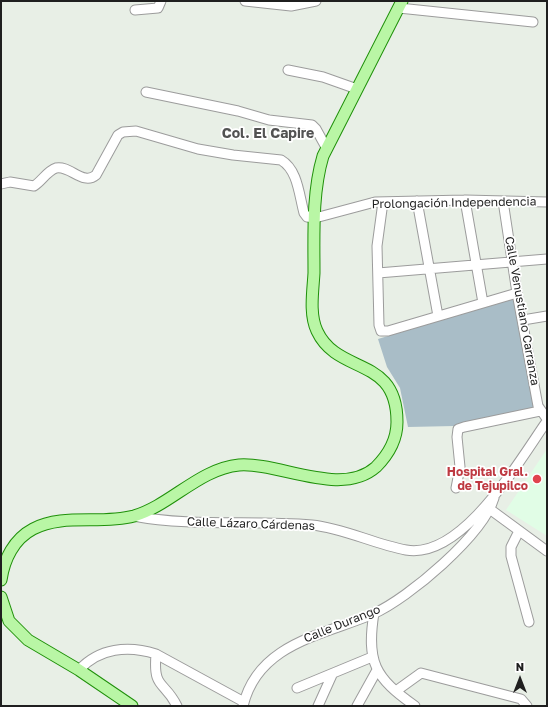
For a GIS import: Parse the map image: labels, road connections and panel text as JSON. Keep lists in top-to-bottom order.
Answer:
{
  "streets": {
    "street": [
      "Prolongación Independencia",
      "Calle Venustiano Carranza",
      "Calle Lázaro Cárdenas",
      "Calle Durango"
    ]
  },
  "crossings": [
    ["Prolongación Independencia", "Calle Venustiano Carranza"],
    ["Calle Lázaro Cárdenas", "Calle Durango"]
  ],
  "districts": ["Col. El Capire"],
  "places": ["Hospital Gral. de Tejupilco"],
  "north": "top"
}
